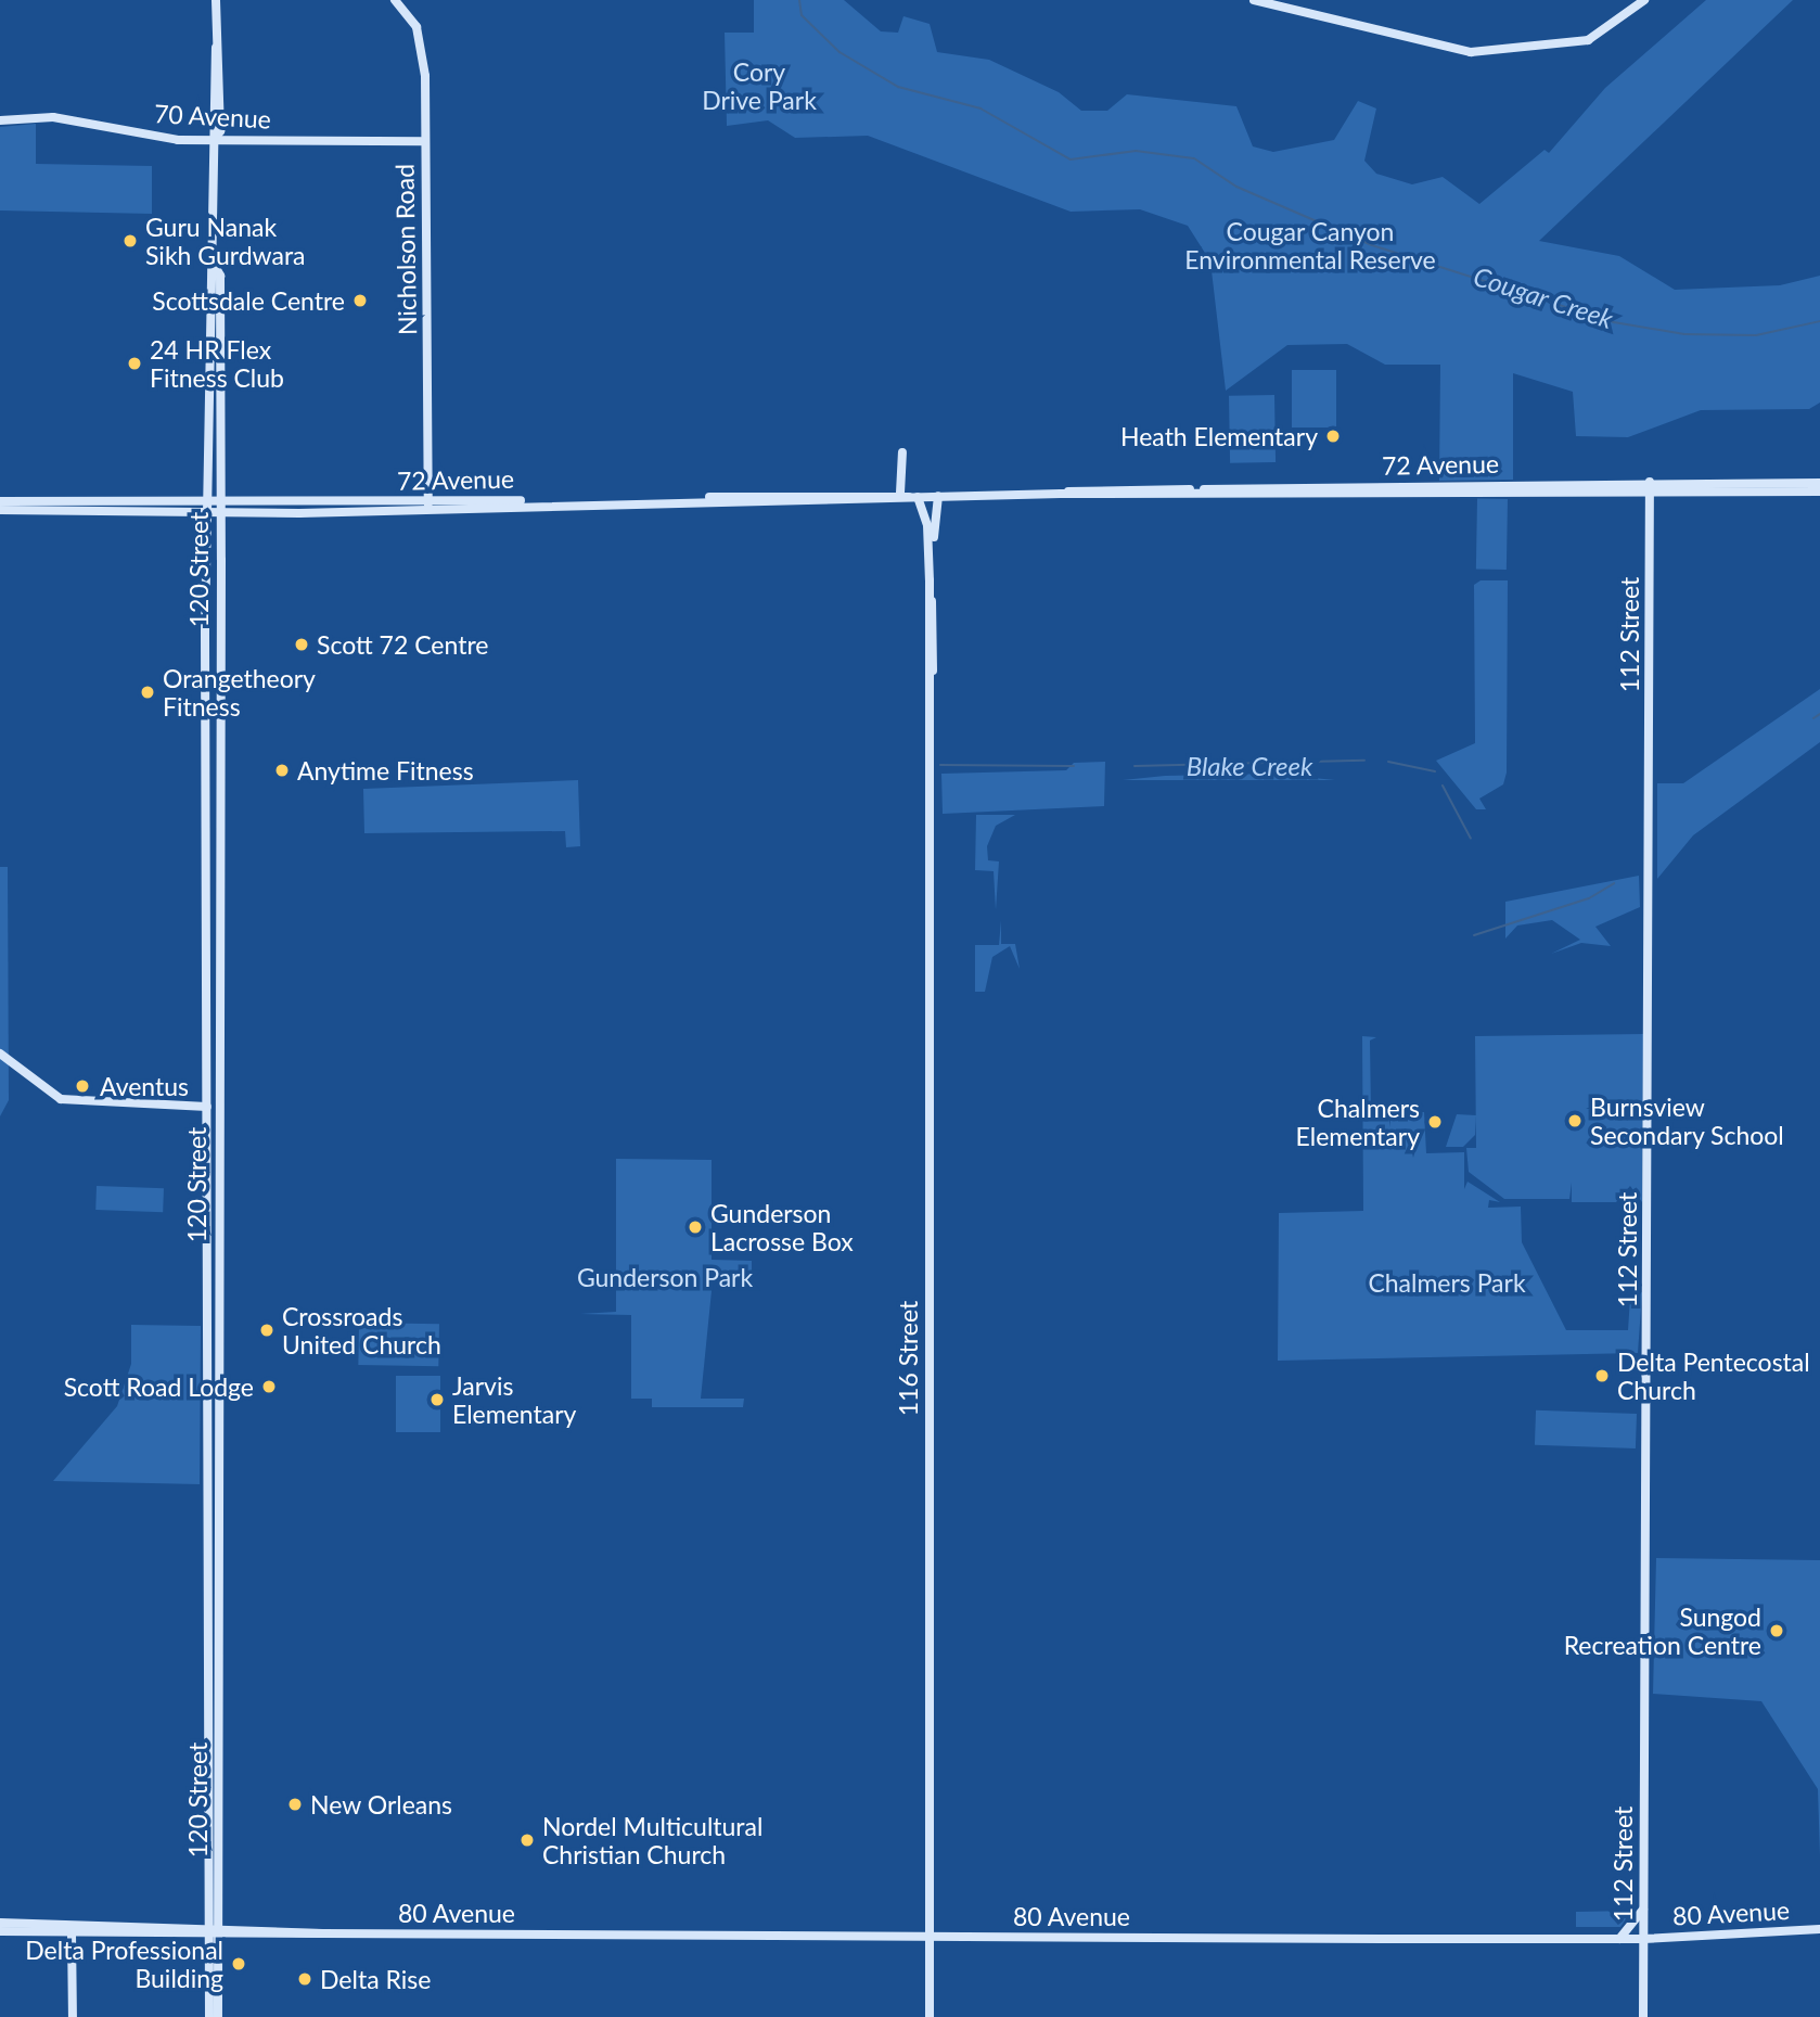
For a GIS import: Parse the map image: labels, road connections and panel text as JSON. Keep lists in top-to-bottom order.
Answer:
{
  "streets": {
    "main road": [
      "70 Avenue",
      "Nicholson Road",
      "72 Avenue",
      "120 Street",
      "112 Street",
      "116 Street",
      "80 Avenue"
    ]
  },
  "crossings": [
    ["70 Avenue", "Nicholson Road"],
    ["70 Avenue", "120 Street"],
    ["Nicholson Road", "72 Avenue"],
    ["72 Avenue", "120 Street"],
    ["72 Avenue", "112 Street"],
    ["72 Avenue", "116 Street"],
    ["120 Street", "80 Avenue"],
    ["112 Street", "80 Avenue"],
    ["116 Street", "80 Avenue"]
  ],
  "water": ["Cougar Creek", "Blake Creek"],
  "parks": [
    "Cory Drive Park",
    "Cougar Canyon Environmental Reserve",
    "Gunderson Park",
    "Chalmers Park"
  ],
  "places": [
    "Guru Nanak Sikh Gurdwara",
    "Scottsdale Centre",
    "24 HR Flex Fitness Club",
    "Heath Elementary",
    "Scott 72 Centre",
    "Orangetheory Fitness",
    "Anytime Fitness",
    "Aventus",
    "Burnsview Secondary School",
    "Chalmers Elementary",
    "Gunderson Lacrosse Box",
    "Crossroads United Church",
    "Delta Pentecostal Church",
    "Scott Road Lodge",
    "Jarvis Elementary",
    "Sungod Recreation Centre",
    "New Orleans",
    "Nordel Multicultural Christian Church",
    "Delta Professional Building",
    "Delta Rise"
  ]
}
